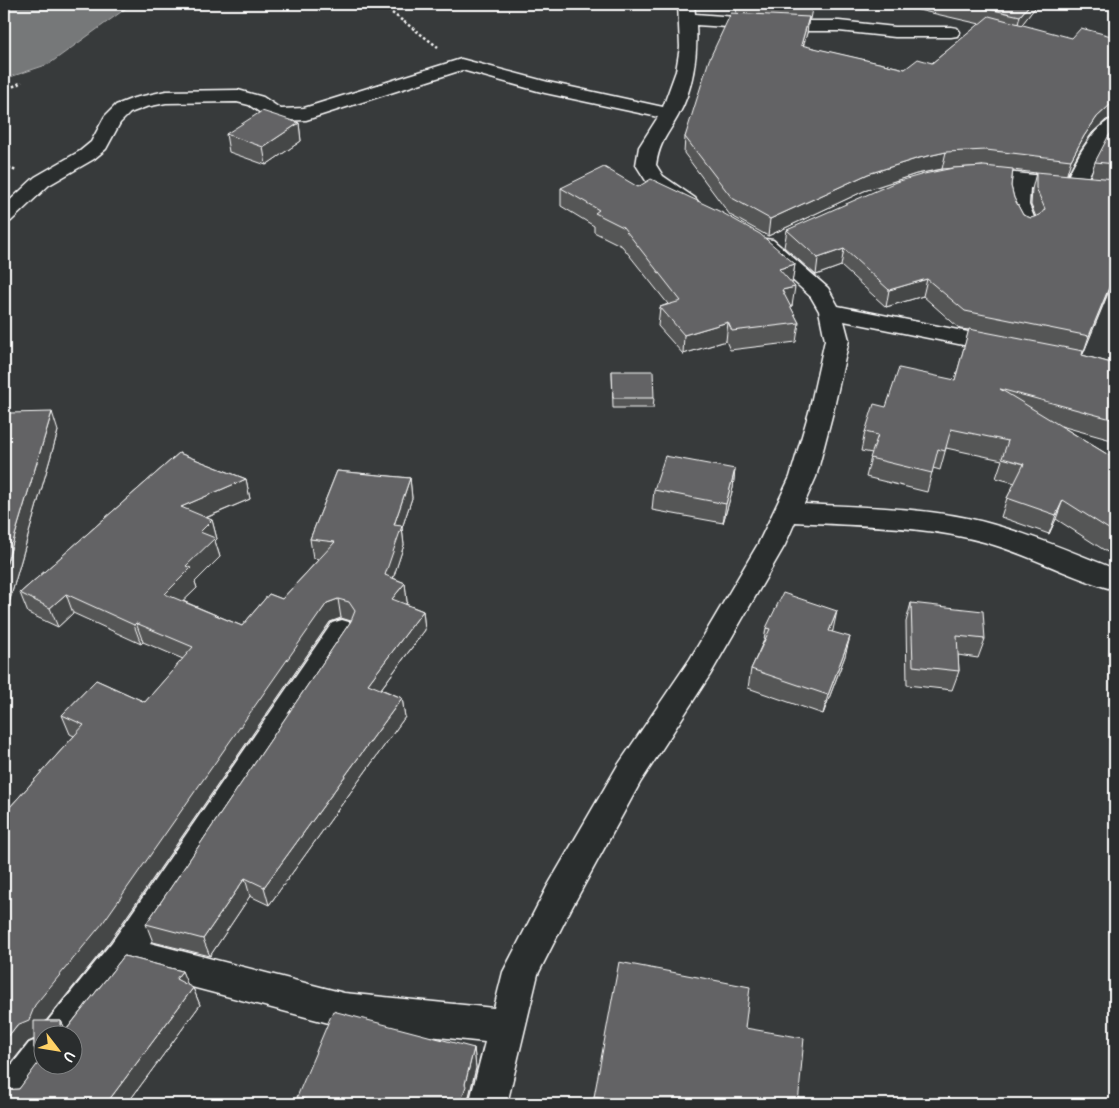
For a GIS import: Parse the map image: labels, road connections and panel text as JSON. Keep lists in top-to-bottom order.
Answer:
{
  "north": "bottom right"
}
